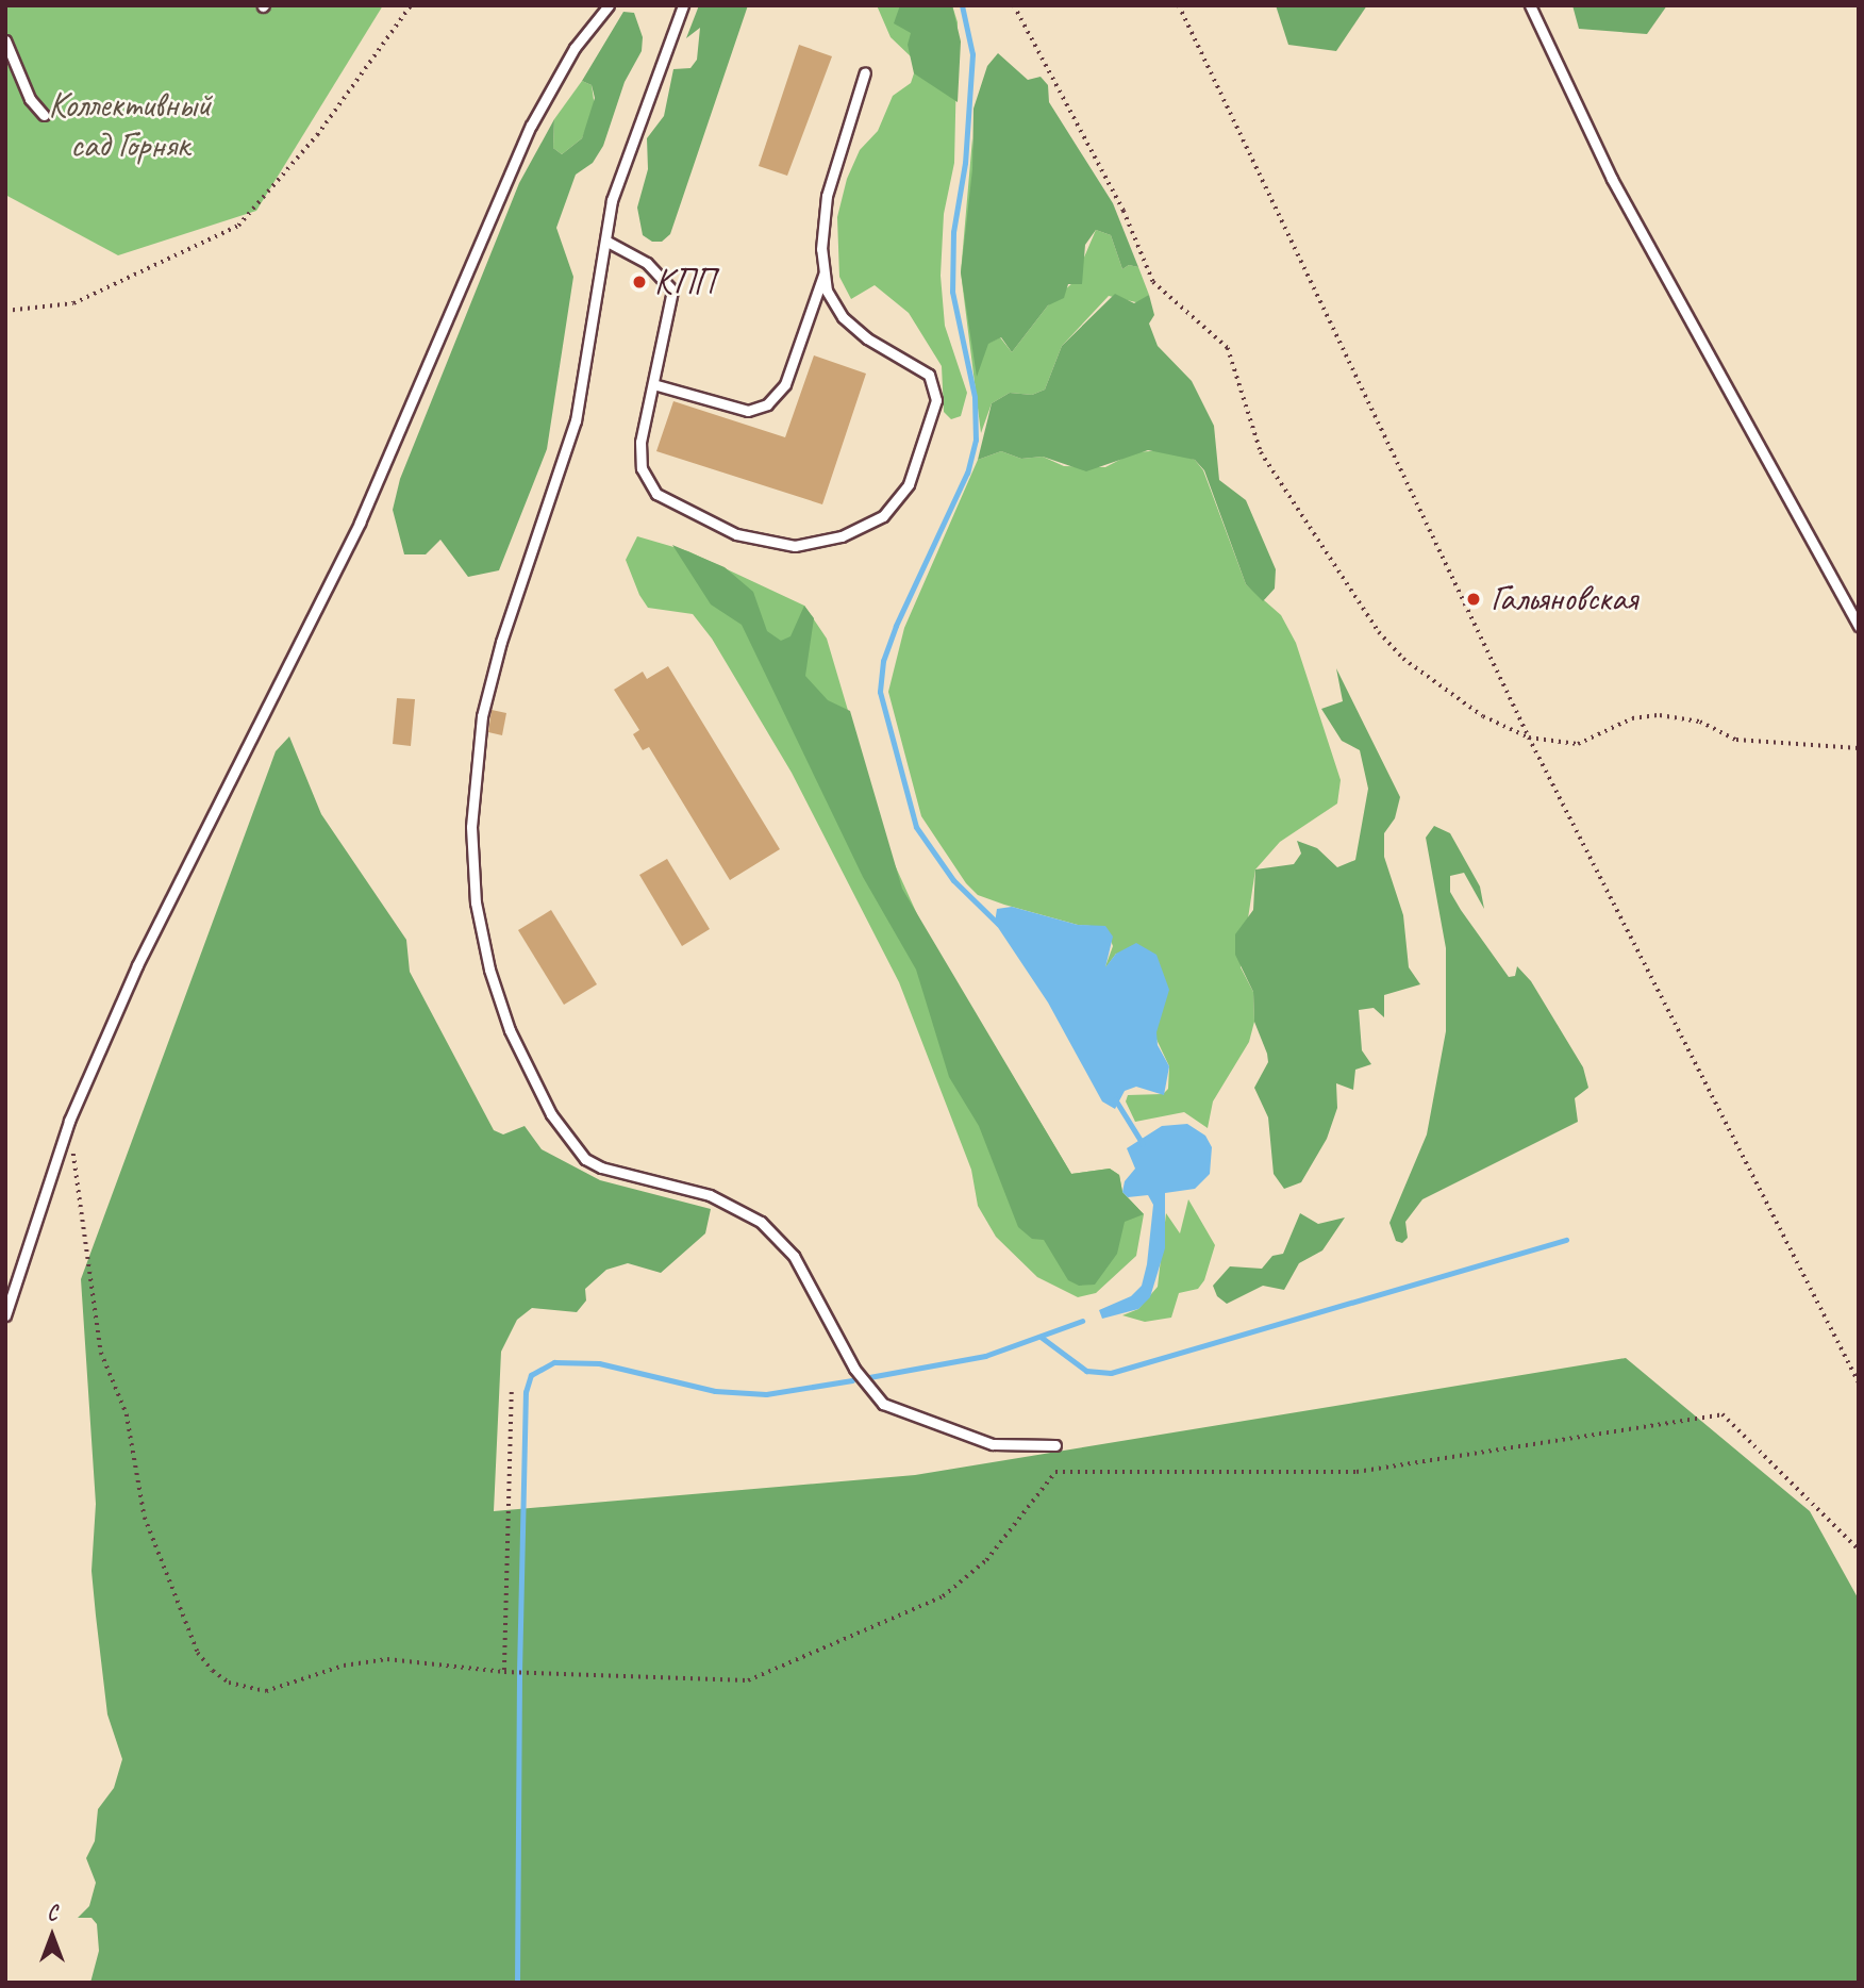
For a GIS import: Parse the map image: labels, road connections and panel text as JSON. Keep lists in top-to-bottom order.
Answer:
{
  "parks": ["Коллективный сад Горняк"],
  "places": ["КПП", "Гальяновская"],
  "north": "top"
}
